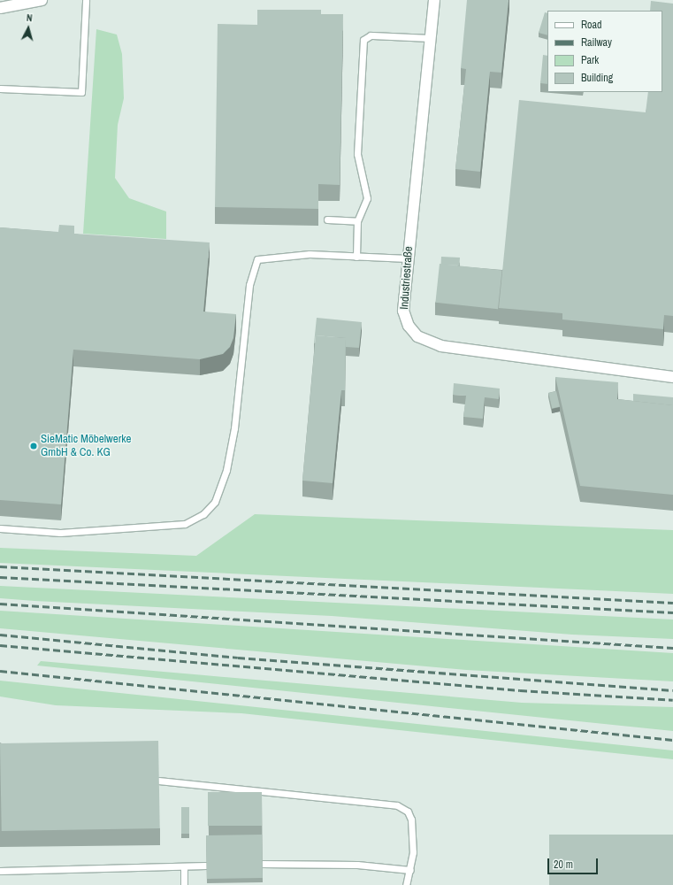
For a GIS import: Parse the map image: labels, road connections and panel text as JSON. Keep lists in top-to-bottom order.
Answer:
{
  "streets": {
    "street": ["Industriestraße"]
  },
  "places": ["SieMatic Möbelwerke GmbH & Co. KG"],
  "legend": [
    "Road",
    "Railway",
    "Park",
    "Building"
  ],
  "scale_bar": "20 m",
  "north": "top"
}
